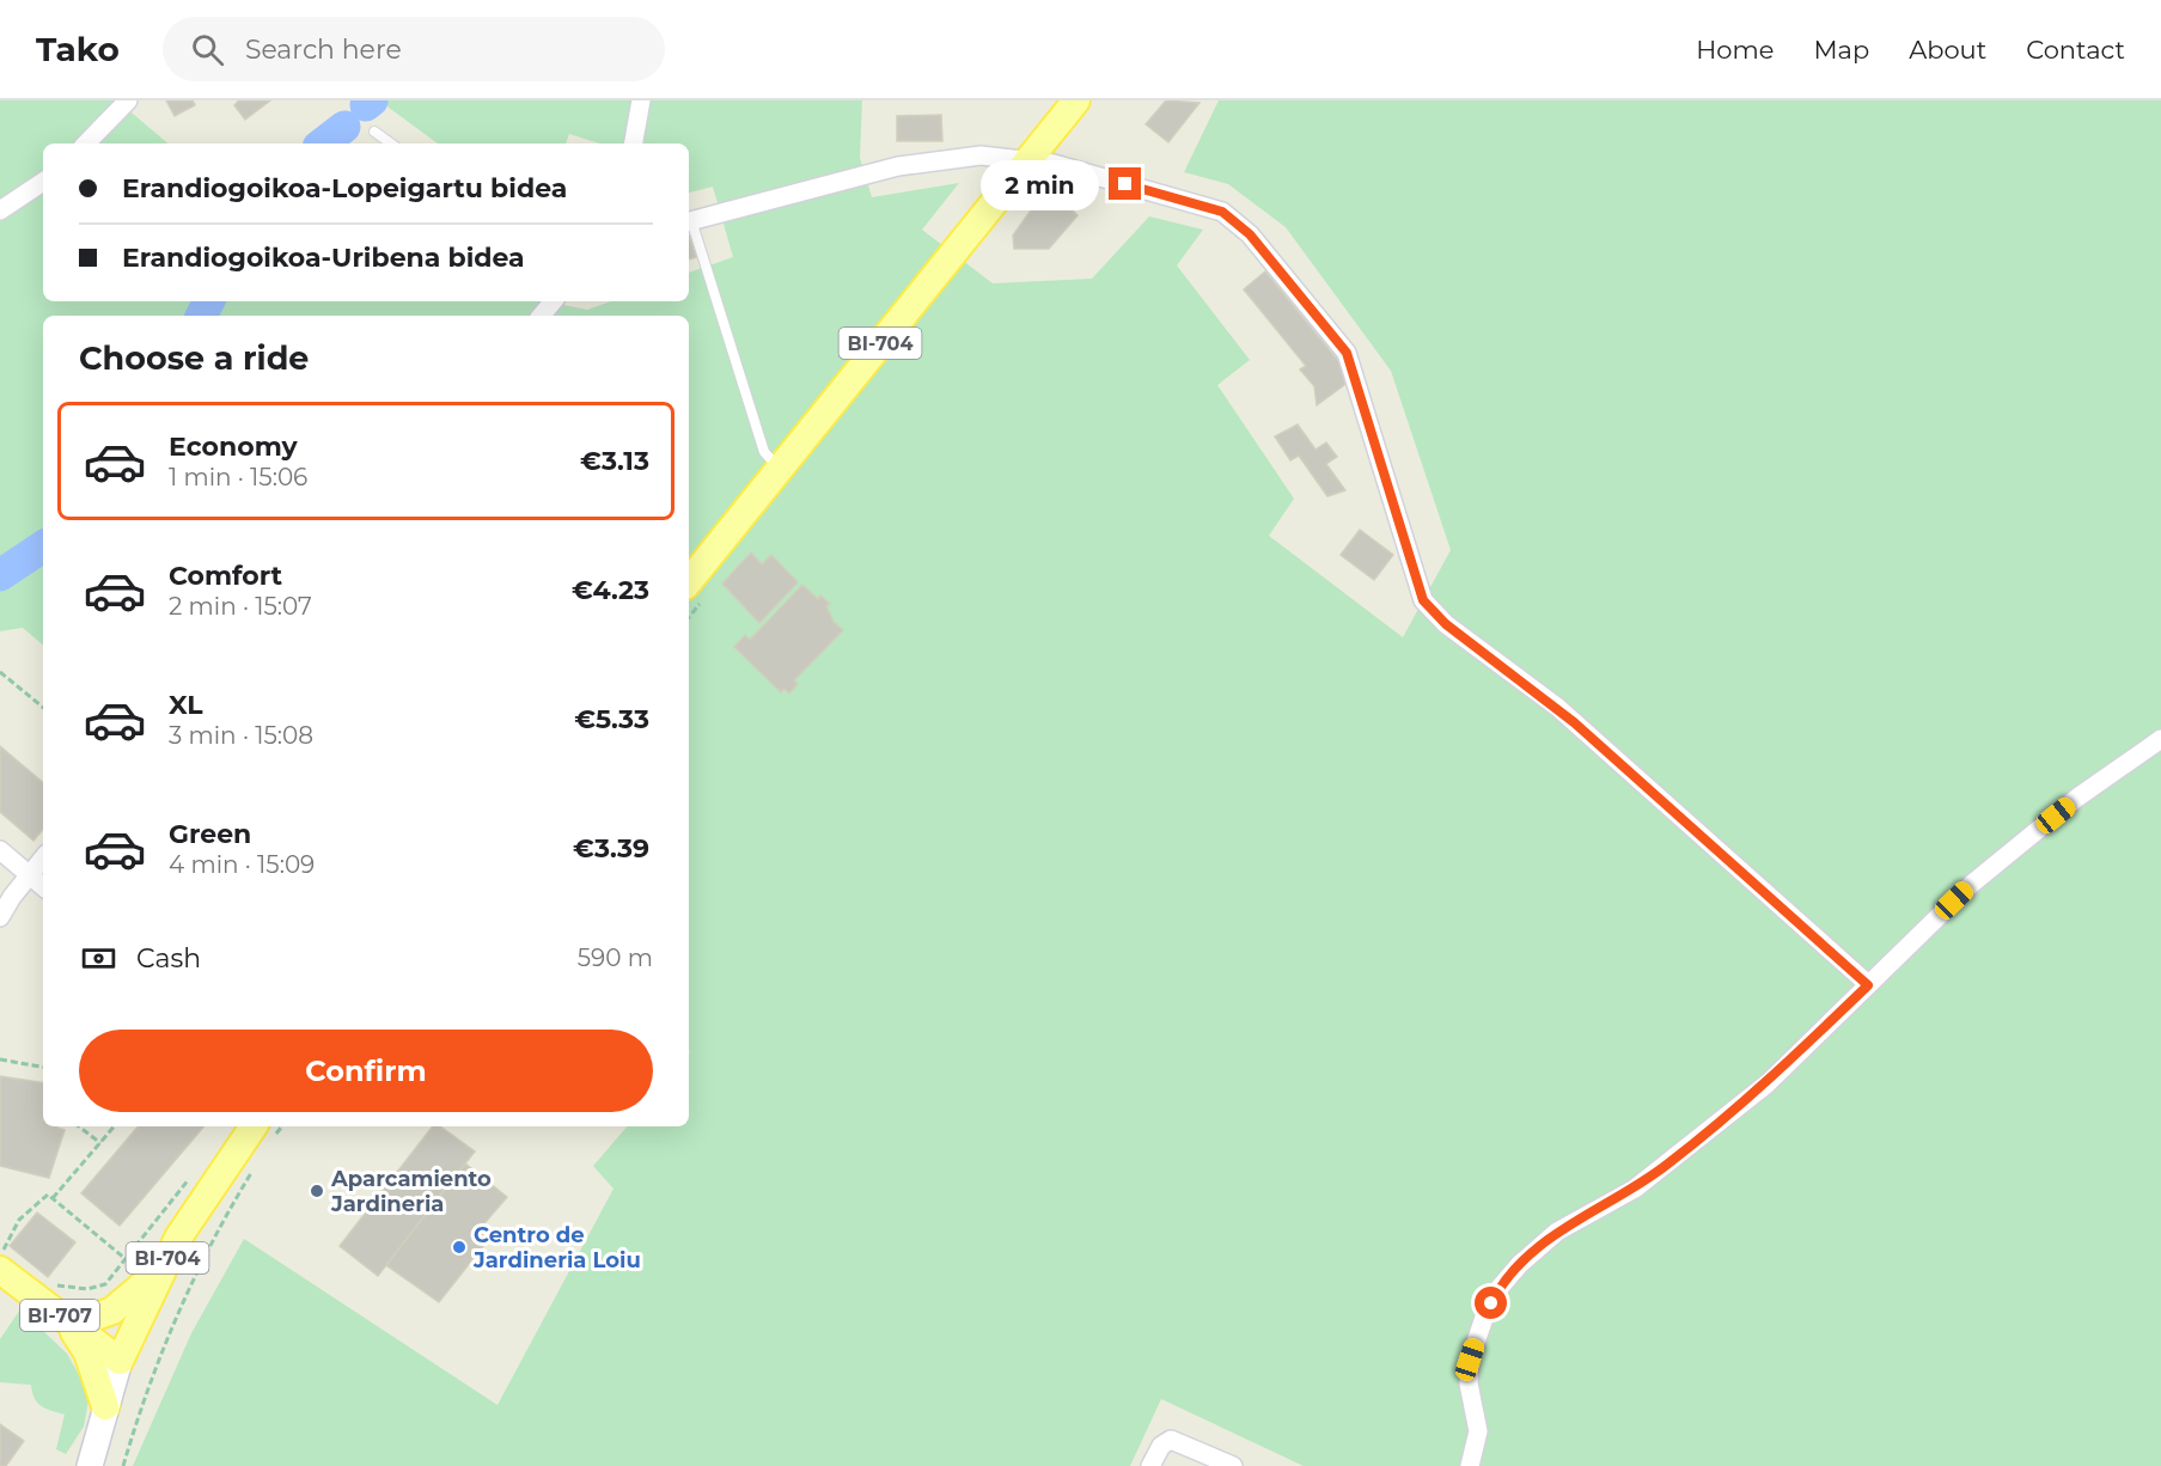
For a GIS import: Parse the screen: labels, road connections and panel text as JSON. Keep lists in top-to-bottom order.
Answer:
{
  "streets": {
    "main road": ["BI-704", "BI-707"]
  },
  "crossings": [
    ["BI-704", "BI-707"]
  ],
  "places": ["Aparcamiento Jardineria", "Centro de Jardineria Loiu"],
  "page": {
    "header": "Tako",
    "search": "Search here",
    "nav": [
      "Home",
      "Map",
      "About",
      "Contact"
    ],
    "banner": ["Erandiogoikoa-Lopeigartu bidea", "Erandiogoikoa-Uribena bidea"],
    "bubble": "2 min",
    "heading": "Choose a ride",
    "list": [
      {
        "name": "Economy",
        "note": "1 min · 15:06",
        "value": "€3.13"
      },
      {
        "name": "Comfort",
        "note": "2 min · 15:07",
        "value": "€4.23"
      },
      {
        "name": "XL",
        "note": "3 min · 15:08",
        "value": "€5.33"
      },
      {
        "name": "Green",
        "note": "4 min · 15:09",
        "value": "€3.39"
      }
    ],
    "pay": ["Cash", "590 m"],
    "buttons": "Confirm"
  }
}
